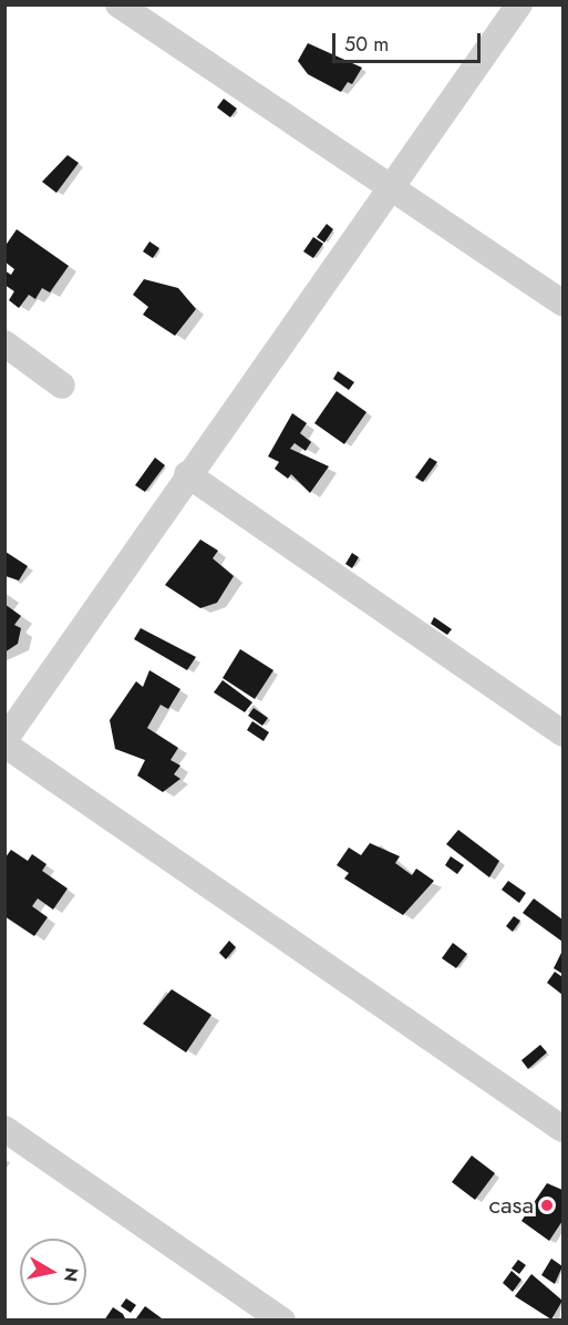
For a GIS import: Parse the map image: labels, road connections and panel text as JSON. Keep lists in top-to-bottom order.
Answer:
{
  "places": ["casa"],
  "scale_bar": "50 m",
  "north": "right"
}
